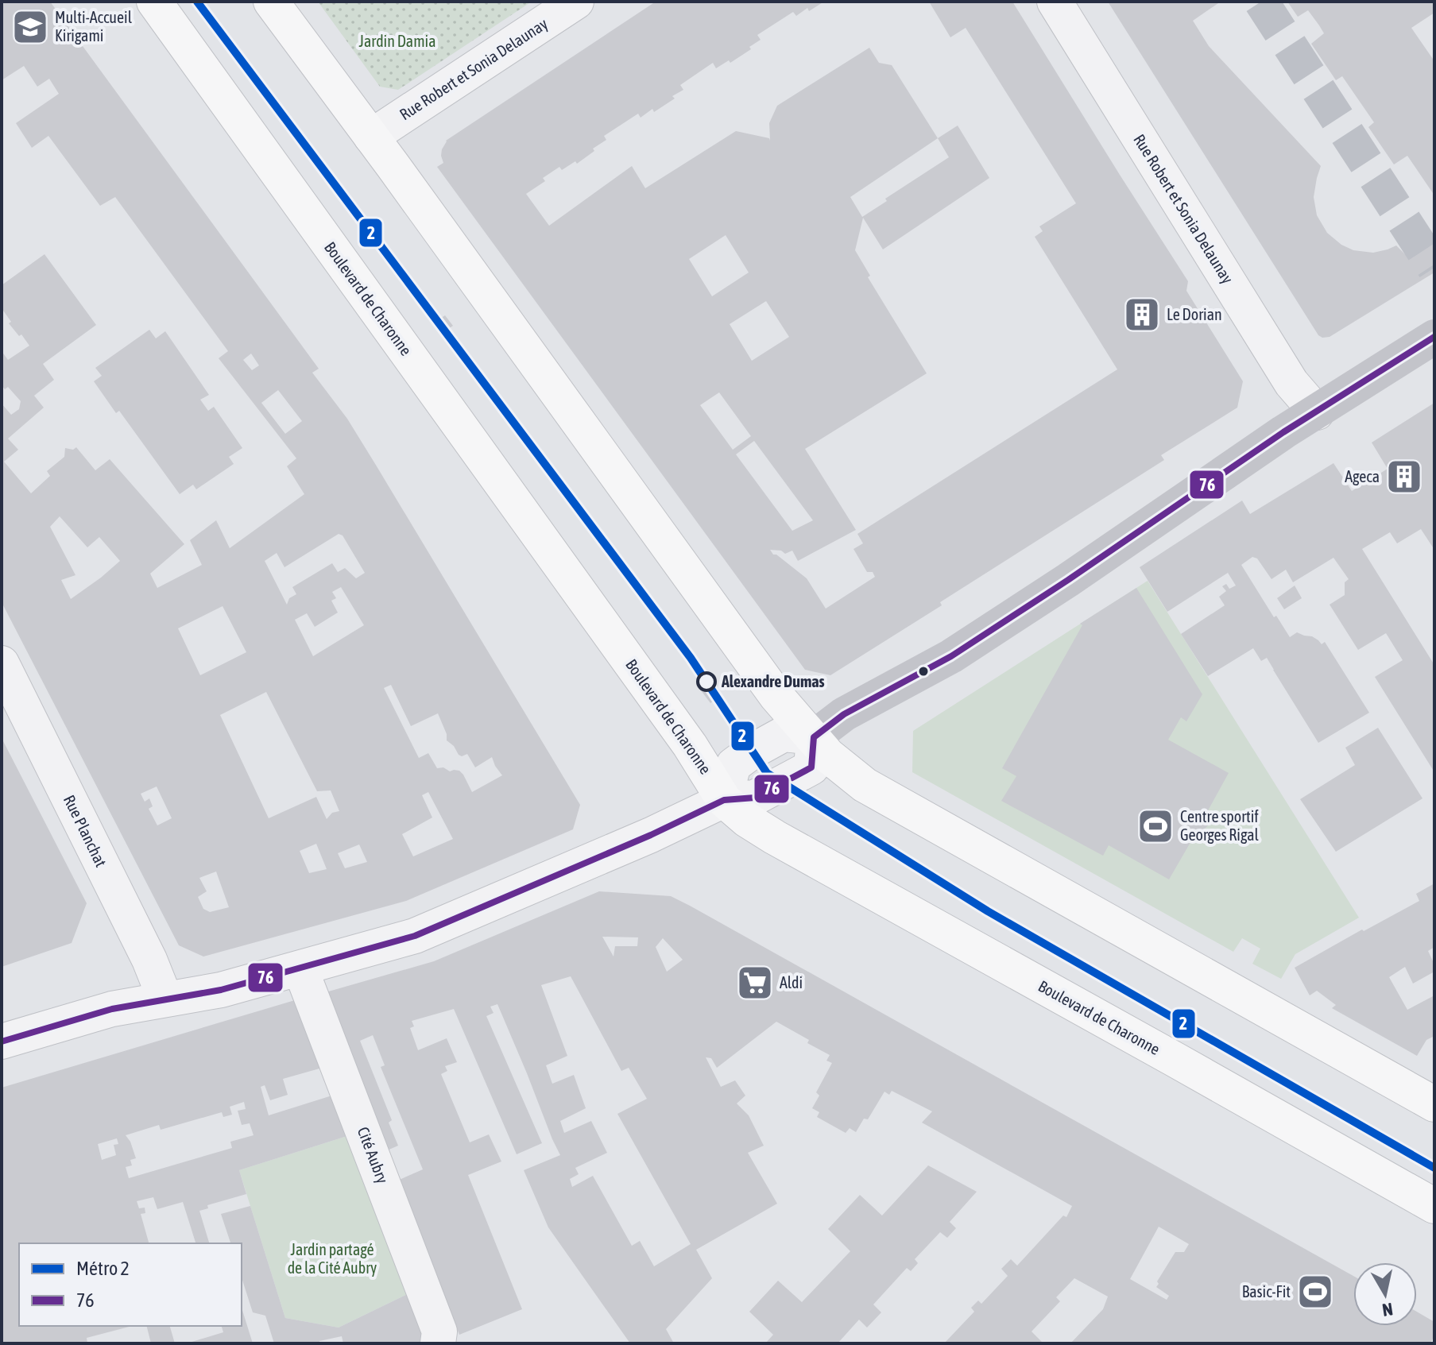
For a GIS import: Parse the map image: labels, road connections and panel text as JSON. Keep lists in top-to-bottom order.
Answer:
{
  "streets": {
    "main road": ["Boulevard de Charonne"],
    "street": ["Rue Robert et Sonia Delaunay", "Rue Planchat", "Cité Aubry"]
  },
  "parks": ["Jardin Damia", "Jardin partagé de la Cité Aubry"],
  "places": {
    "school or university": ["Multi-Accueil Kirigami"],
    "building": ["Le Dorian", "Ageca"],
    "other": ["Alexandre Dumas"],
    "sports": ["Centre sportif Georges Rigal", "Basic-Fit"],
    "supermarket": ["Aldi"]
  },
  "lines": ["metro line 2", "transit line 76"],
  "legend": ["Métro 2", "76"],
  "north": "bottom"
}
